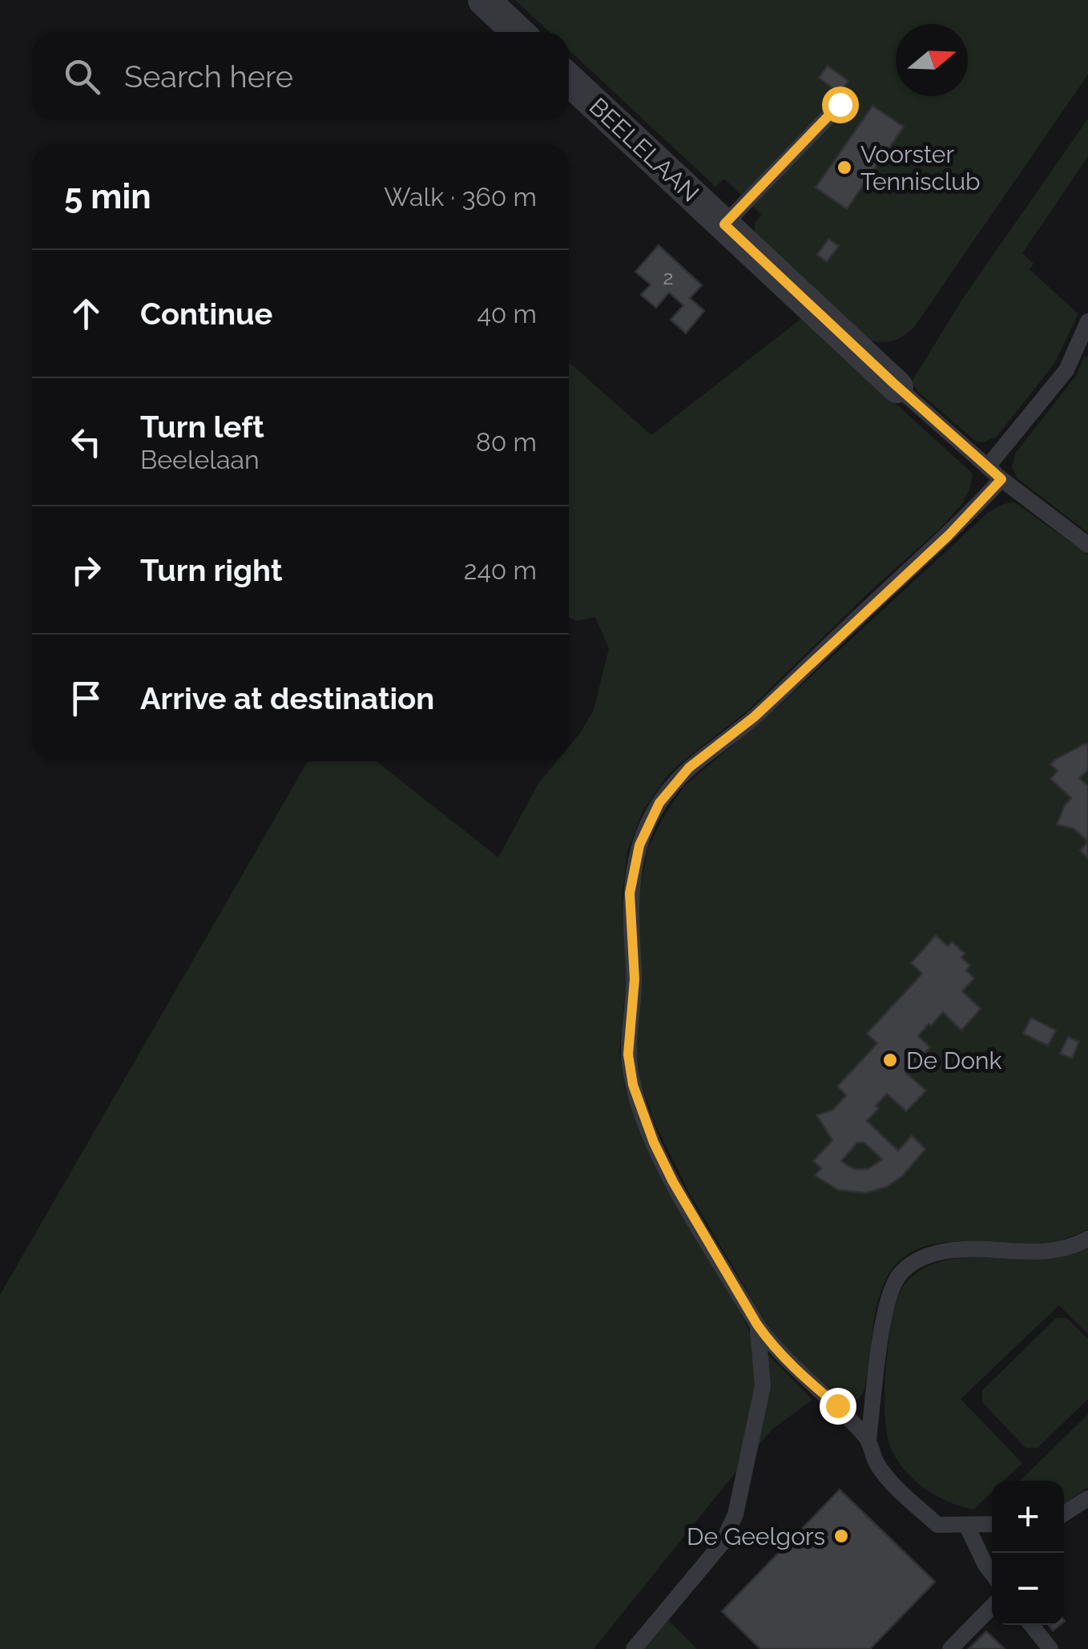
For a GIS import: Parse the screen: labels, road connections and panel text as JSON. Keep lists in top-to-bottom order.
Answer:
{
  "streets": {
    "street": ["BEELELAAN"]
  },
  "places": ["Voorster Tennisclub", "De Donk", "De Geelgors"],
  "house_numbers": ["2"],
  "north": "right",
  "page": {
    "search": "Search here",
    "heading": ["5 min", "Walk · 360 m"],
    "list": [
      ["Continue", "40 m"],
      ["Turn left", "Beelelaan", "80 m"],
      ["Turn right", "240 m"],
      "Arrive at destination"
    ],
    "map_buttons": ["+", "−"]
  }
}
